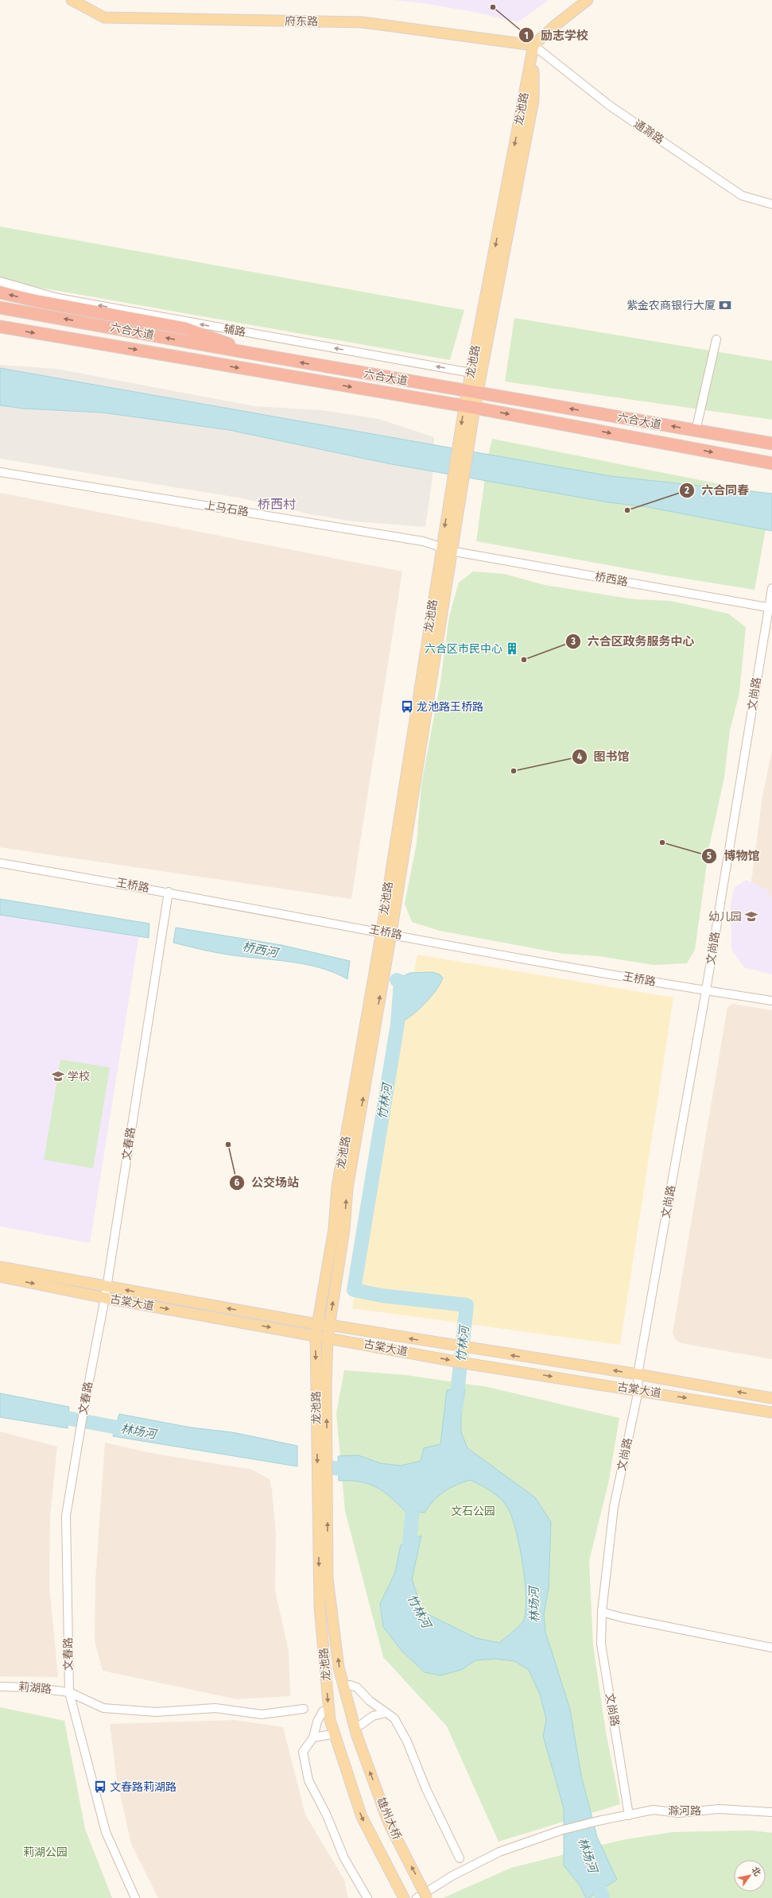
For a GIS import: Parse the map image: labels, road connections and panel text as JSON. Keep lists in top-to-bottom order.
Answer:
{
  "streets": {
    "highway": ["六合大道"],
    "main road": [
      "府东路",
      "龙池路",
      "古棠大道",
      "雄州大桥"
    ],
    "street": [
      "通滁路",
      "辅路",
      "上马石路",
      "桥西路",
      "文尚路",
      "王桥路",
      "文春路",
      "莉湖路",
      "滁河路"
    ]
  },
  "crossings": [
    ["府东路", "龙池路"],
    ["府东路", "通滁路"],
    ["龙池路", "通滁路"],
    ["龙池路", "辅路"],
    ["龙池路", "六合大道"],
    ["龙池路", "上马石路"],
    ["龙池路", "桥西路"],
    ["龙池路", "王桥路"],
    ["龙池路", "古棠大道"],
    ["龙池路", "雄州大桥"],
    ["上马石路", "桥西路"],
    ["桥西路", "文尚路"],
    ["文尚路", "王桥路"],
    ["文尚路", "古棠大道"],
    ["文尚路", "滁河路"],
    ["王桥路", "文春路"],
    ["文春路", "古棠大道"],
    ["文春路", "莉湖路"]
  ],
  "one_way": ["辅路"],
  "districts": ["桥西村"],
  "water": ["桥西河", "竹林河", "林场河"],
  "parks": ["文石公园", "莉湖公园"],
  "places": {
    "other": [
      "励志学校",
      "六合同春",
      "六合区政务服务中心",
      "图书馆",
      "博物馆",
      "公交场站"
    ],
    "bank": ["紫金农商银行大厦"],
    "building": ["六合区市民中心"],
    "bus stop": ["龙池路王桥路", "文春路莉湖路"],
    "school or university": ["幼儿园", "学校"]
  },
  "north": "top right"
}
